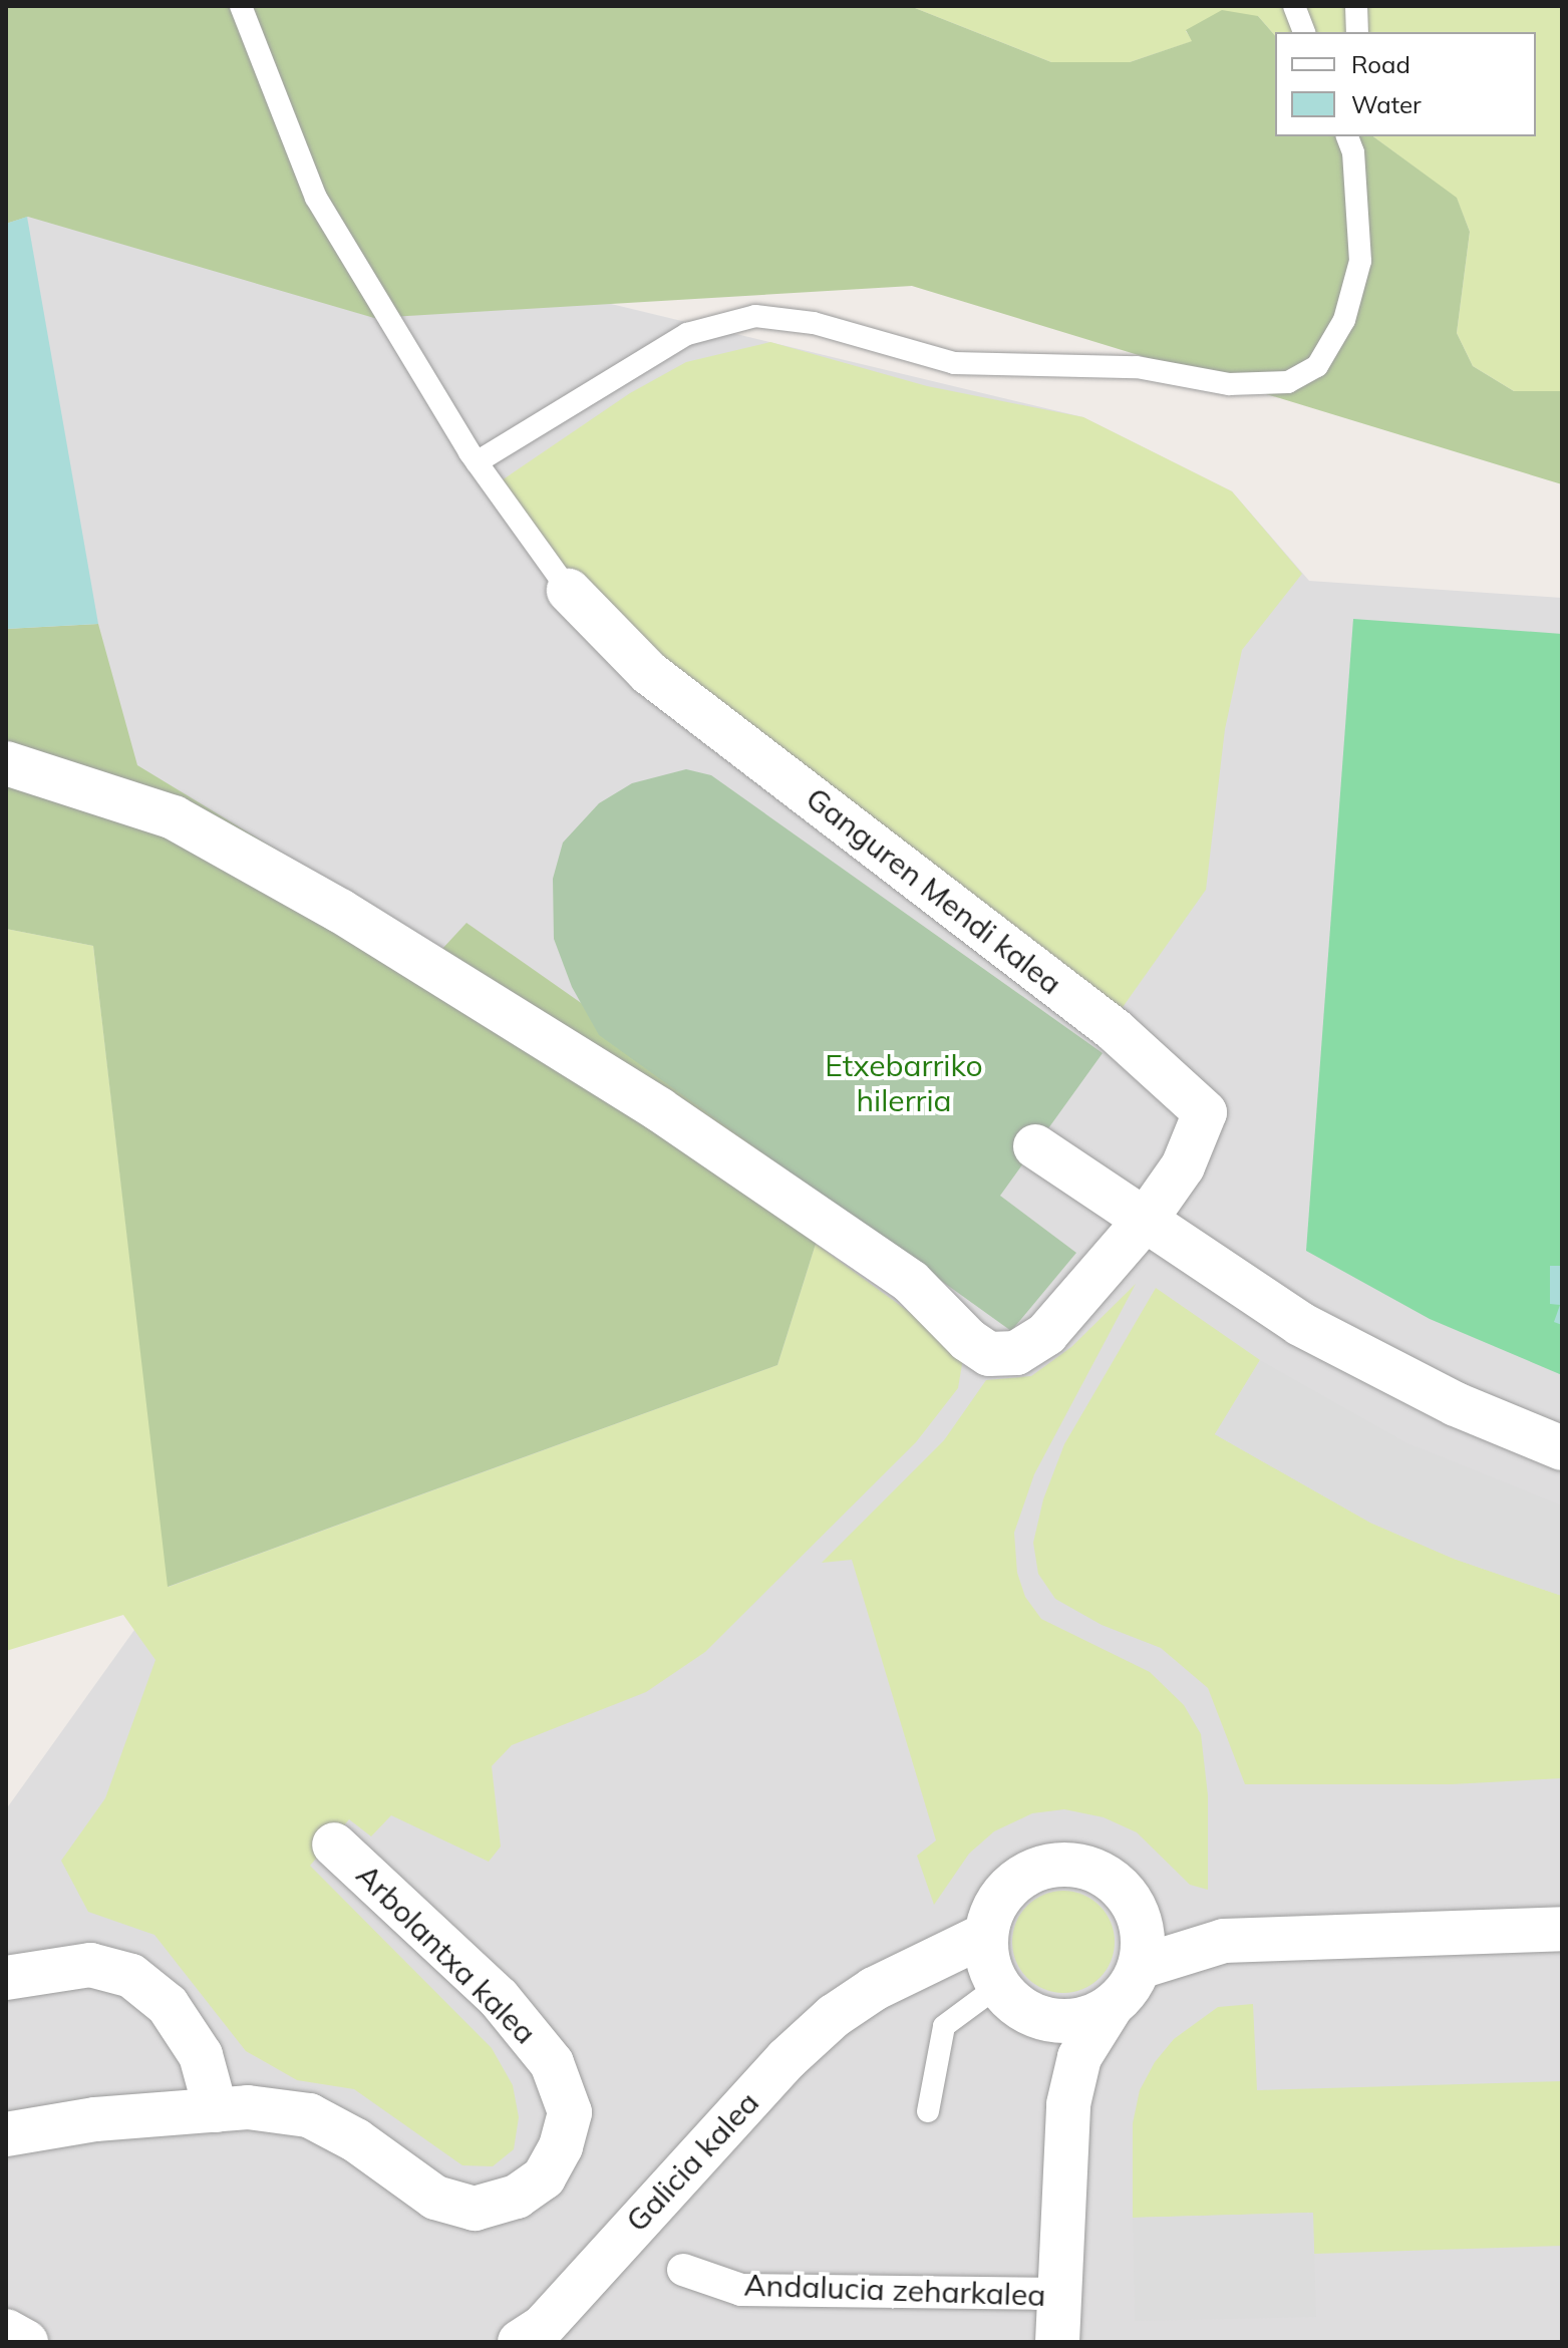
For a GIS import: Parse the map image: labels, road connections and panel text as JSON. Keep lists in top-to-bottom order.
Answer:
{
  "streets": {
    "street": [
      "Ganguren Mendi kalea",
      "Arbolantxa kalea",
      "Galicia kalea",
      "Andalucia zeharkalea"
    ]
  },
  "parks": ["Etxebarriko hilerria"],
  "legend": ["Road", "Water"]
}
